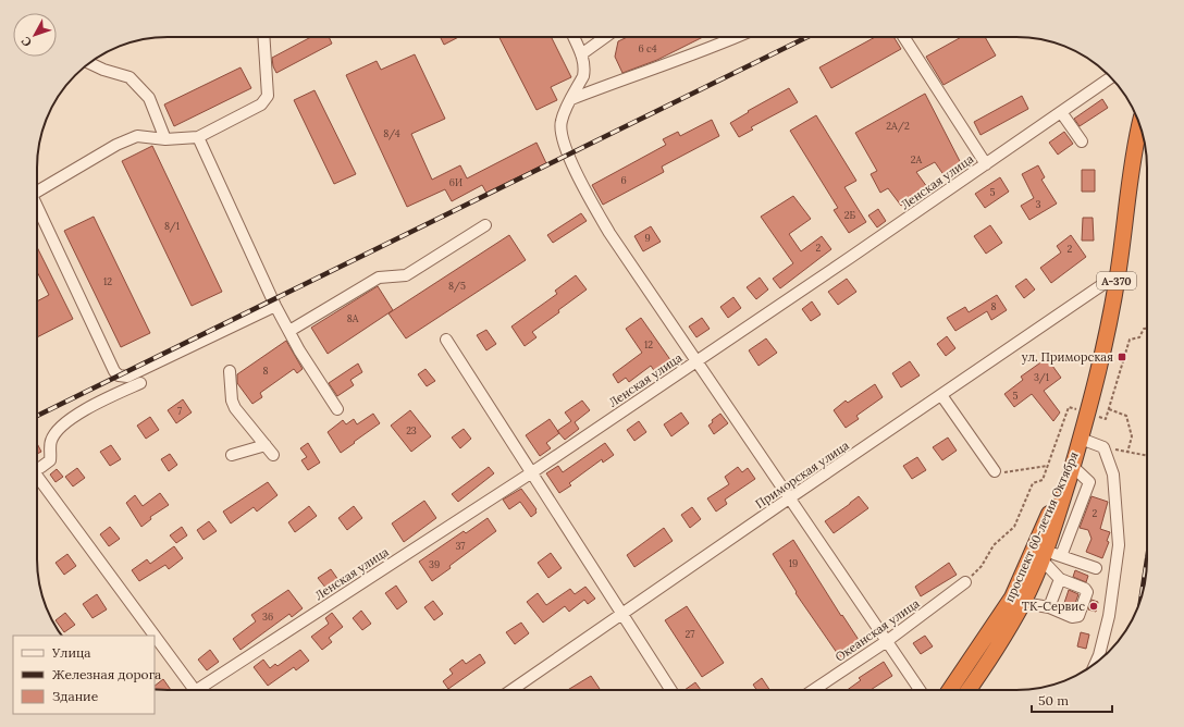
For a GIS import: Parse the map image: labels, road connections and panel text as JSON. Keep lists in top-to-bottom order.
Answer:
{
  "streets": {
    "highway": ["А-370", "проспект 60-летия Октября"],
    "street": ["Ленская улица", "Приморская улица", "Океанская улица"]
  },
  "crossings": [
    ["Приморская улица", "проспект 60-летия Октября"]
  ],
  "places": {
    "transit": ["ул. Приморская"],
    "other": ["ТК-Сервис"]
  },
  "house_numbers": [
    "6 с4",
    "2А/2",
    "8/4",
    "2А",
    "6",
    "6И",
    "5",
    "3",
    "2Б",
    "8/1",
    "9",
    "2",
    "2",
    "12",
    "8/5",
    "8",
    "8А",
    "12",
    "8",
    "3/1",
    "5",
    "7",
    "23",
    "2",
    "37",
    "19",
    "39",
    "36",
    "27"
  ],
  "legend": ["Улица", "Железная дорога", "Здание"],
  "scale_bar": "50 m",
  "north": "bottom left"
}
